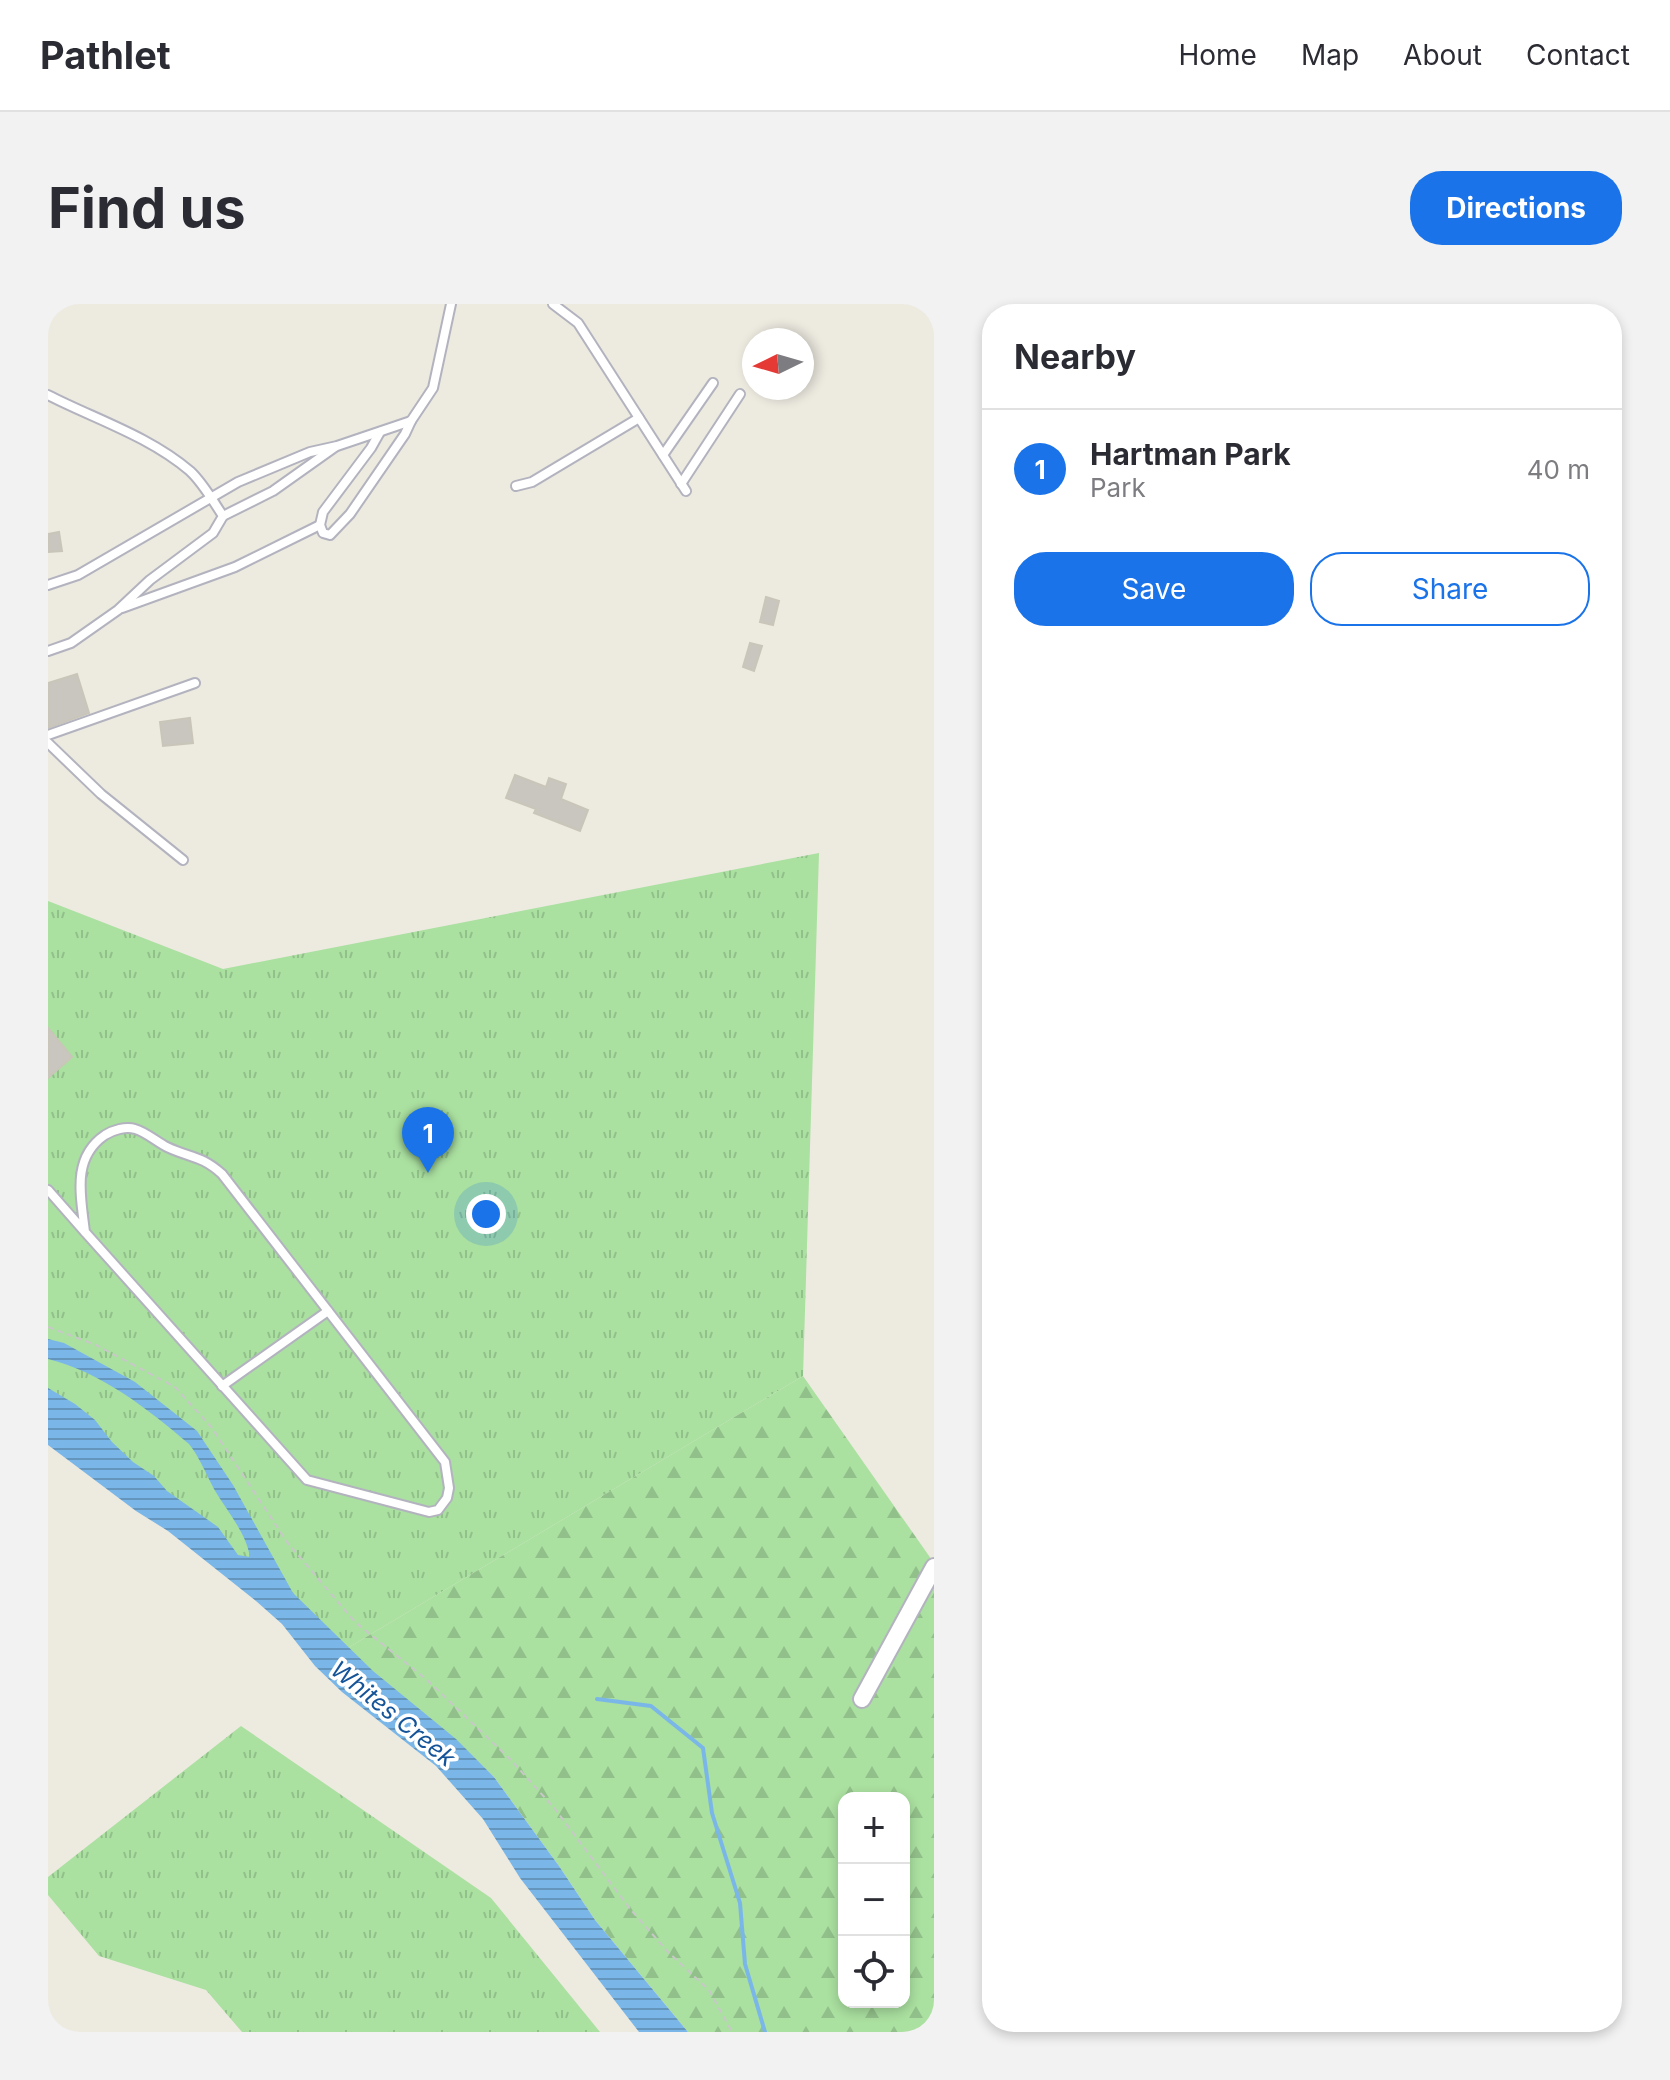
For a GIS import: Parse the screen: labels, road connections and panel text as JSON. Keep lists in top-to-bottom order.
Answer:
{
  "water": ["Whites Creek"],
  "north": "left",
  "page": {
    "header": "Pathlet",
    "nav": [
      "Home",
      "Map",
      "About",
      "Contact"
    ],
    "buttons": [
      "Directions",
      ["Save", "Share"]
    ],
    "title": "Find us",
    "heading": "Nearby",
    "list": [
      {
        "mark": "1",
        "name": "Hartman Park",
        "note": "Park",
        "value": "40 m"
      }
    ],
    "pins": "1",
    "map_buttons": ["+", "−"]
  }
}
